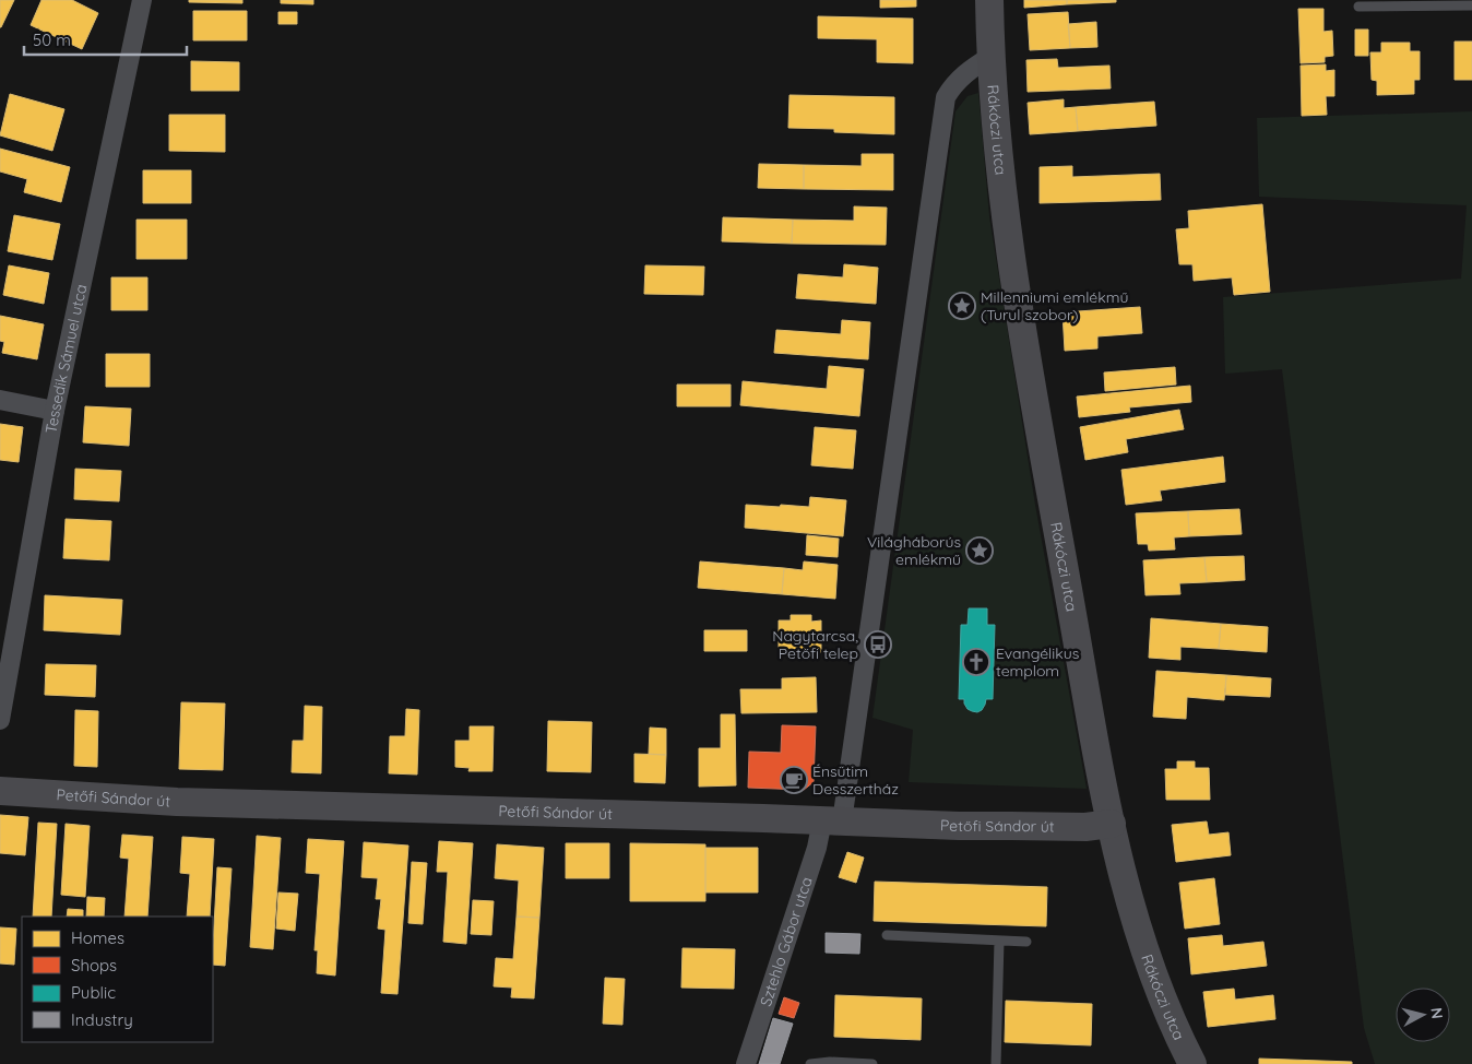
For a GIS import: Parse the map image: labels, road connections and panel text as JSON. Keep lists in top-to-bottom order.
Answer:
{
  "streets": {
    "main road": ["Rákóczi utca", "Petőfi Sándor út"],
    "street": ["Tessedik Sámuel utca", "Sztehlo Gábor utca"]
  },
  "crossings": [
    ["Rákóczi utca", "Petőfi Sándor út"],
    ["Rákóczi utca", "Sztehlo Gábor utca"],
    ["Petőfi Sándor út", "Sztehlo Gábor utca"]
  ],
  "places": {
    "place": ["Millenniumi emlékmű (Turul szobor)", "Világháborús emlékmű"],
    "bus stop": ["Nagytarcsa, Petőfi telep"],
    "church": ["Evangélikus templom"],
    "cafe": ["Énsütim Desszertház"]
  },
  "legend": [
    "Homes",
    "Shops",
    "Public",
    "Industry"
  ],
  "scale_bar": "50 m",
  "north": "right"
}
